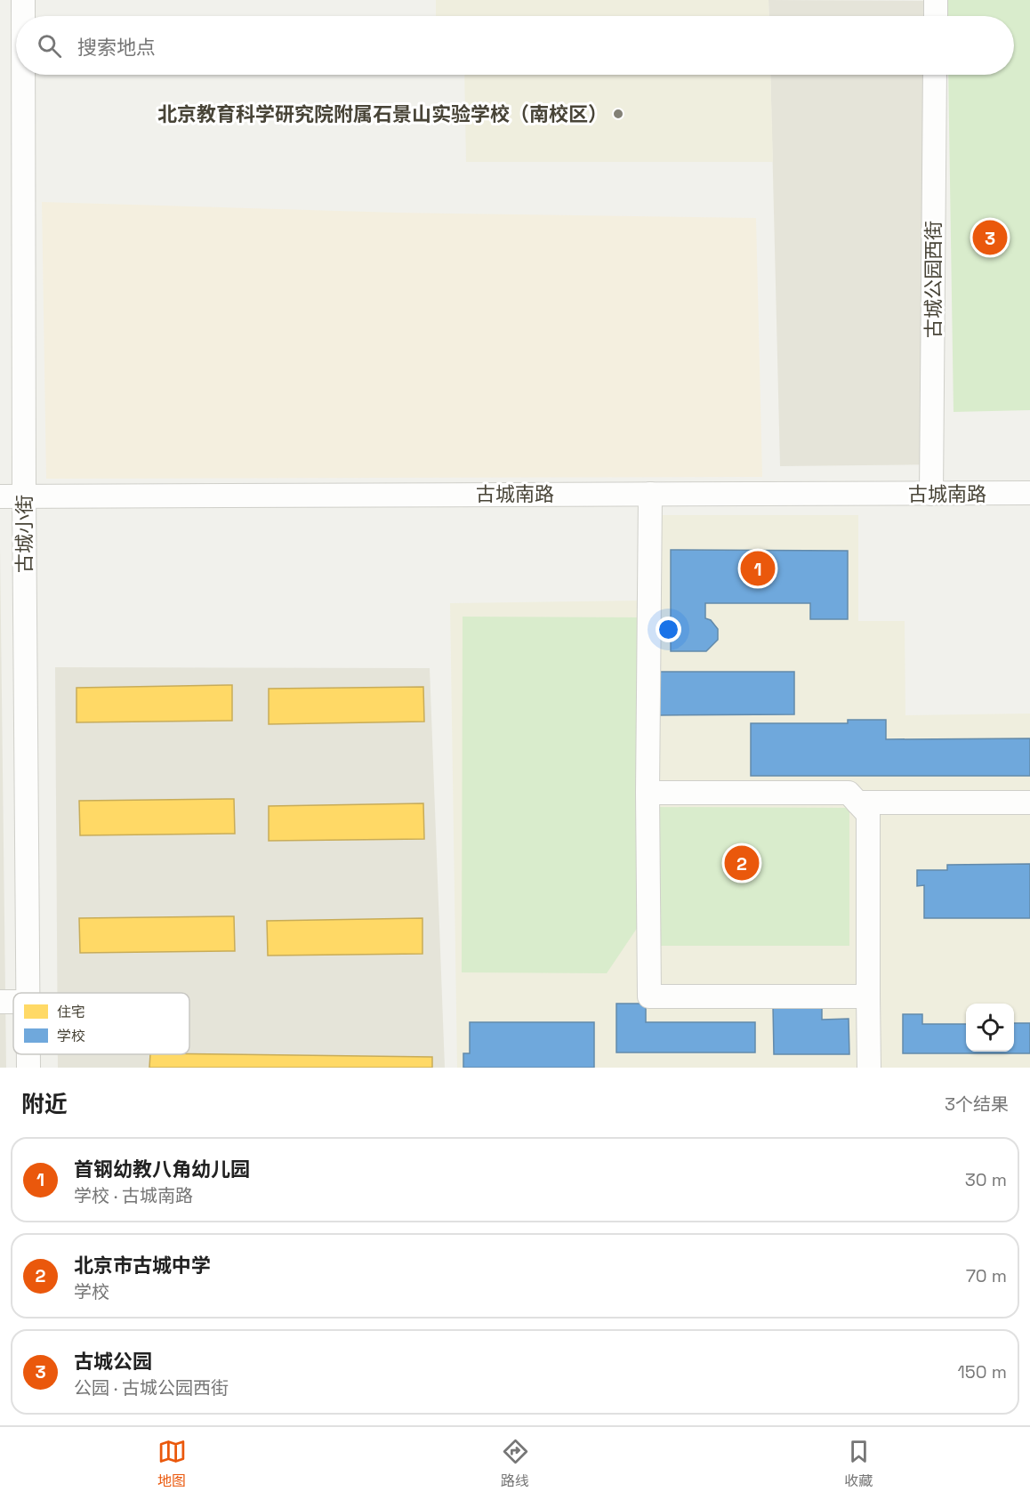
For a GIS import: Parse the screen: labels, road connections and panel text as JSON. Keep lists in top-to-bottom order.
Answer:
{
  "streets": {
    "street": ["古城公园西街", "古城南路", "古城小街"]
  },
  "crossings": [
    ["古城公园西街", "古城南路"],
    ["古城南路", "古城小街"]
  ],
  "places": ["北京教育科学研究院附属石景山实验学校（南校区）"],
  "legend": ["住宅", "学校"],
  "page": {
    "search": "搜索地点",
    "pins": ["3", "1", "2"],
    "heading": ["附近", "3个结果"],
    "list": [
      {
        "mark": "1",
        "name": "首钢幼教八角幼儿园",
        "note": "学校 · 古城南路",
        "value": "30 m"
      },
      {
        "mark": "2",
        "name": "北京市古城中学",
        "note": "学校",
        "value": "70 m"
      },
      {
        "mark": "3",
        "name": "古城公园",
        "note": "公园 · 古城公园西街",
        "value": "150 m"
      }
    ],
    "nav": ["地图", "路线", "收藏"]
  }
}
